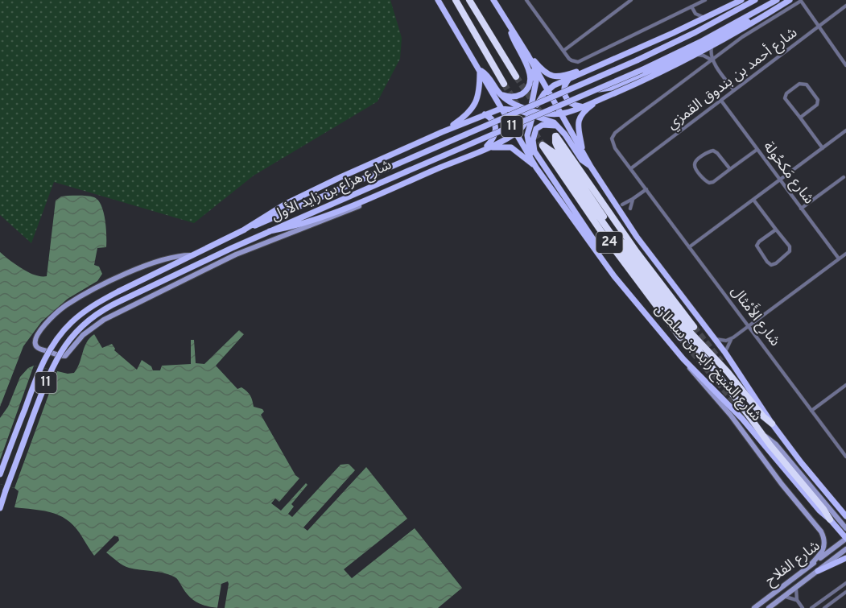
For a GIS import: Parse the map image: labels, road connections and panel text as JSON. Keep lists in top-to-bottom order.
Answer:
{
  "streets": {
    "highway": ["24", "شارع الشيخ زايد بن سلطان"],
    "main road": ["11", "شارع هزاع بن زايد الأول"],
    "street": [
      "شارع أحمد بن بندوق القمزي",
      "شارع مَكحُولة",
      "شارع الأَمْثال",
      "شارع الفلاح"
    ]
  },
  "crossings": [
    ["شارع أحمد بن بندوق القمزي", "شارع مَكحُولة"],
    ["شارع أحمد بن بندوق القمزي", "شارع الأَمْثال"],
    ["شارع الشيخ زايد بن سلطان", "شارع الفلاح"]
  ]
}
